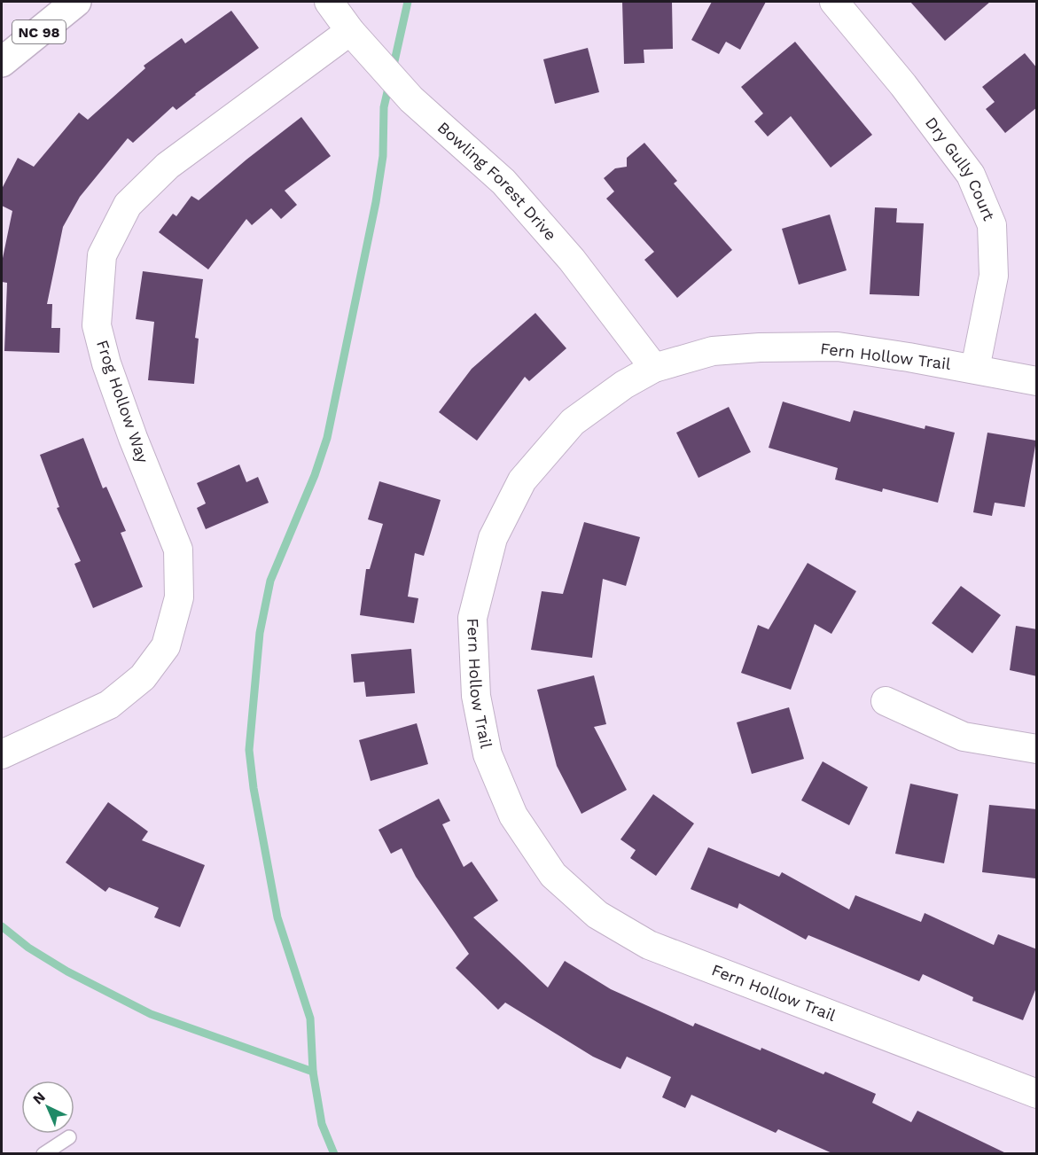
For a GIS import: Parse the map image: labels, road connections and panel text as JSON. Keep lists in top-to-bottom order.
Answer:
{
  "streets": {
    "highway": ["NC 98"],
    "street": [
      "Dry Gully Court",
      "Bowling Forest Drive",
      "Fern Hollow Trail",
      "Frog Hollow Way"
    ]
  },
  "crossings": [
    ["Dry Gully Court", "Fern Hollow Trail"],
    ["Bowling Forest Drive", "Fern Hollow Trail"],
    ["Bowling Forest Drive", "Frog Hollow Way"]
  ],
  "north": "top left"
}
